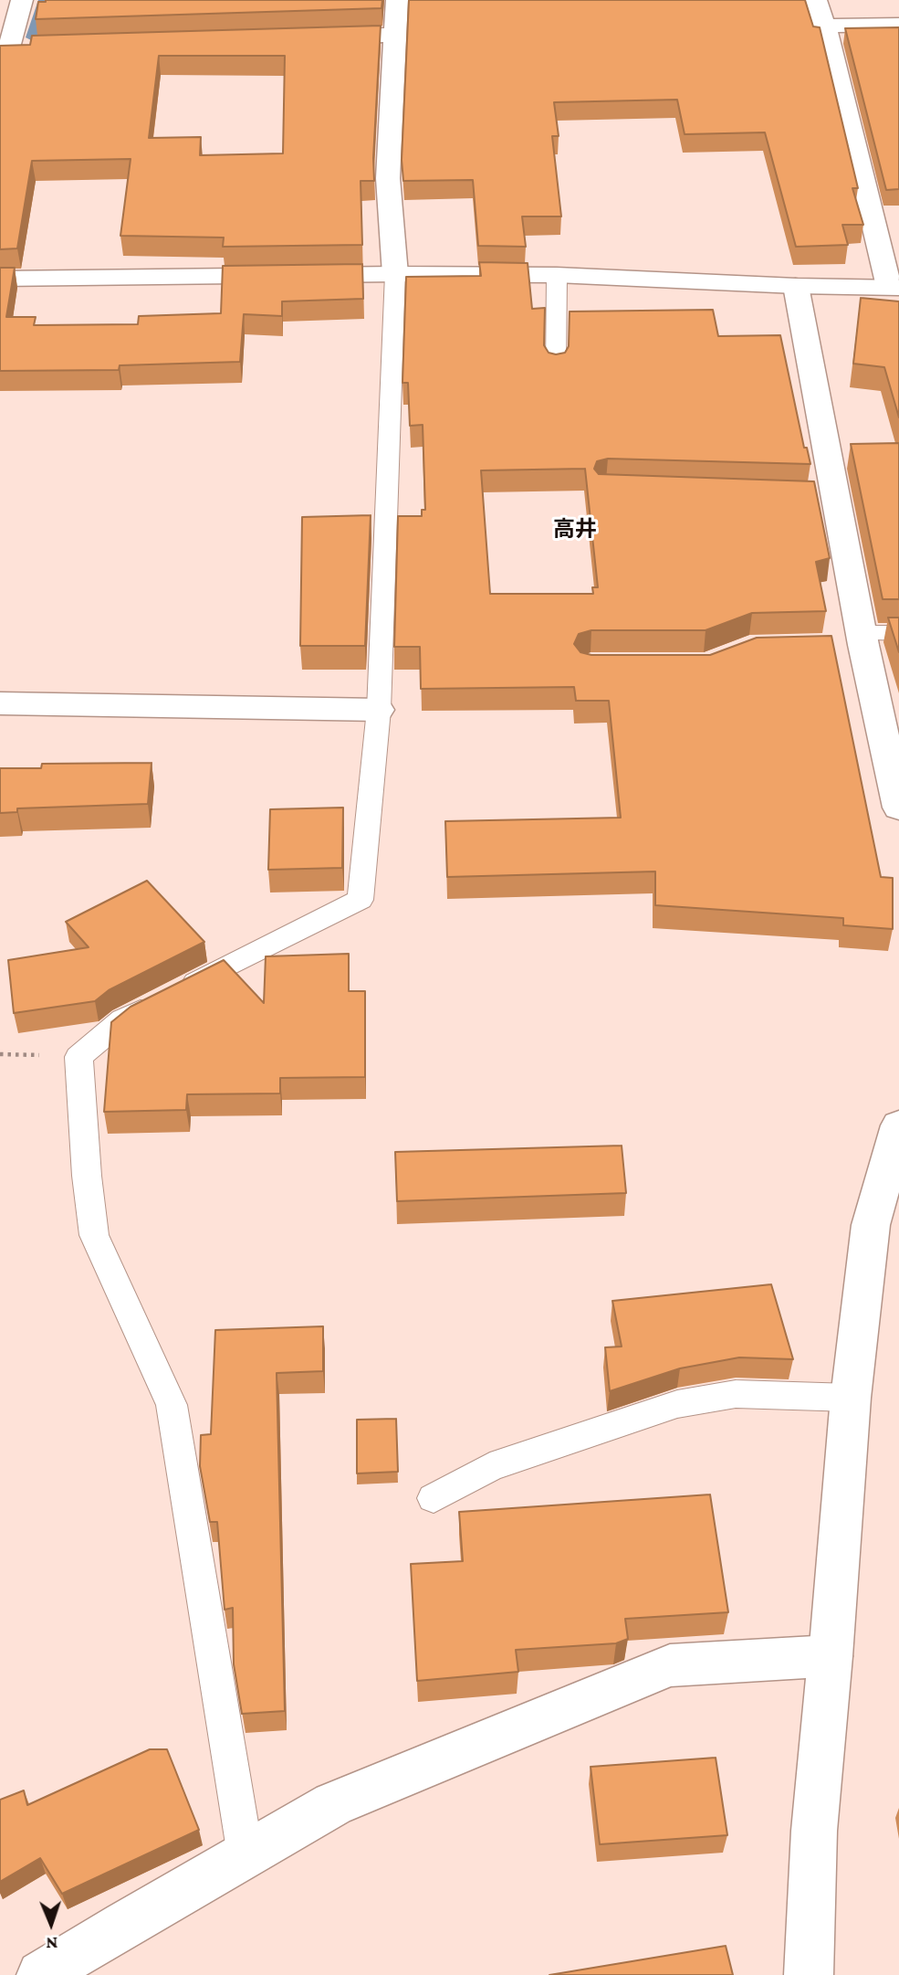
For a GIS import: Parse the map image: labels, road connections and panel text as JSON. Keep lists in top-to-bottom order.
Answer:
{
  "districts": ["高井"],
  "north": "bottom"
}
